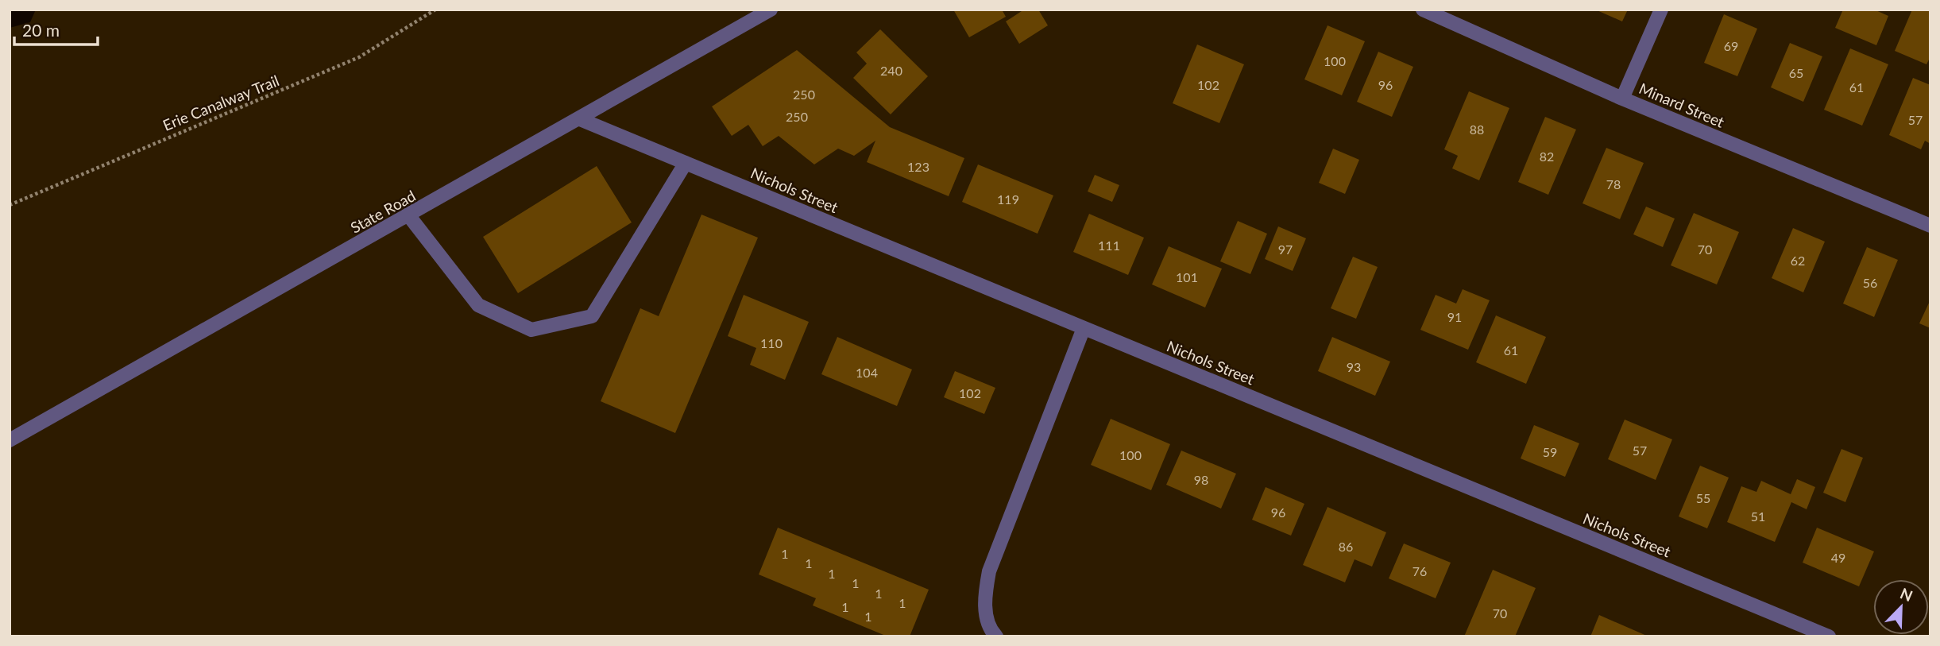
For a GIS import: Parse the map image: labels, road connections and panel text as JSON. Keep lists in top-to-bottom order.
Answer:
{
  "streets": {
    "street": ["Minard Street", "Nichols Street", "State Road"],
    "path": ["Erie Canalway Trail"]
  },
  "crossings": [
    ["Nichols Street", "State Road"]
  ],
  "house_numbers": [
    "69",
    "100",
    "240",
    "65",
    "102",
    "96",
    "61",
    "250",
    "250",
    "57",
    "88",
    "82",
    "123",
    "78",
    "119",
    "111",
    "97",
    "70",
    "62",
    "101",
    "56",
    "91",
    "110",
    "61",
    "93",
    "104",
    "102",
    "57",
    "59",
    "100",
    "98",
    "55",
    "96",
    "51",
    "86",
    "1",
    "49",
    "1",
    "76",
    "1",
    "1",
    "1",
    "1",
    "1",
    "70",
    "1"
  ],
  "scale_bar": "20 m",
  "north": "top right"
}
